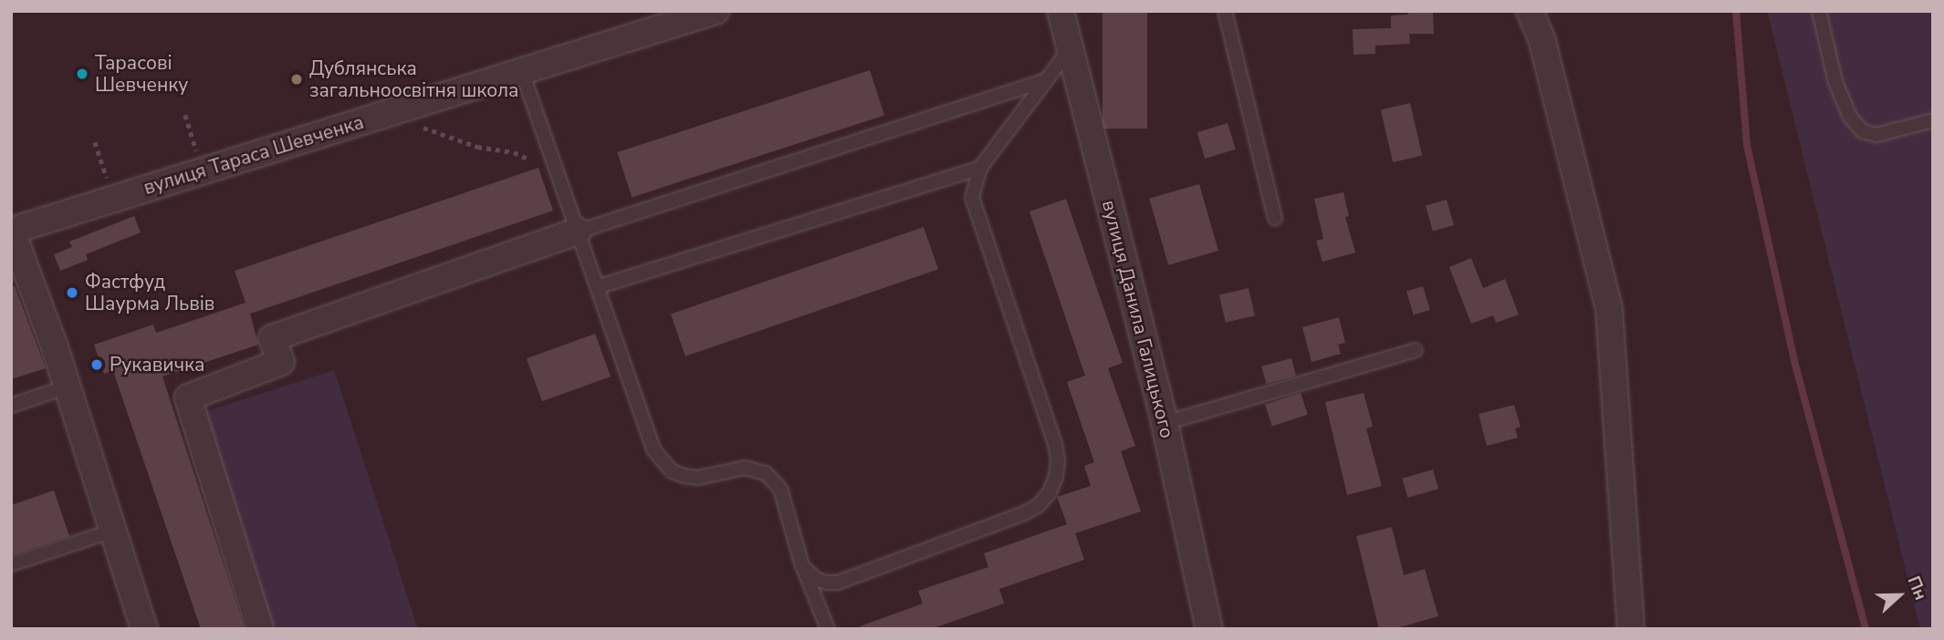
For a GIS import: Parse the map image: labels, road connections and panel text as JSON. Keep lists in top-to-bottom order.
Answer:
{
  "streets": {
    "street": ["вулиця Тараса Шевченка", "вулиця Данила Галицького"]
  },
  "places": [
    "Тарасові Шевченку",
    "Дублянська загальноосвітня школа",
    "Фастфуд Шаурма Львів",
    "Рукавичка"
  ],
  "north": "right"
}
